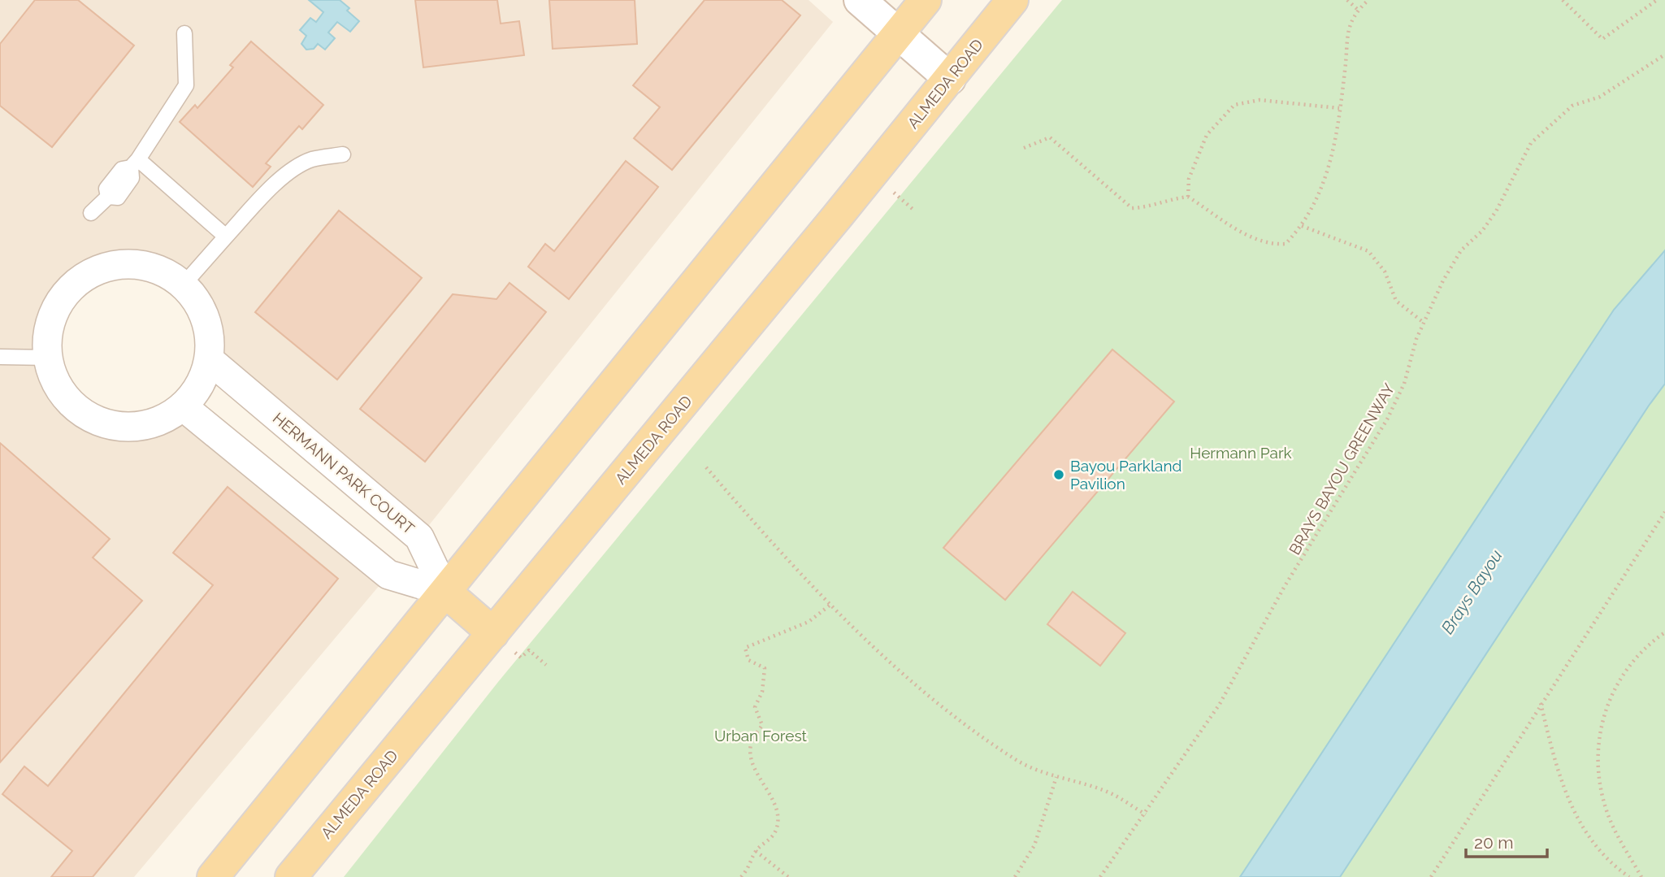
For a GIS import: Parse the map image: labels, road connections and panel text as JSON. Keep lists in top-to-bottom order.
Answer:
{
  "streets": {
    "main road": ["ALMEDA ROAD"],
    "street": ["HERMANN PARK COURT"],
    "path": ["BRAYS BAYOU GREENWAY"]
  },
  "water": ["Brays Bayou"],
  "parks": ["Hermann Park", "Urban Forest"],
  "places": ["Bayou Parkland Pavilion"],
  "scale_bar": "20 m"
}
